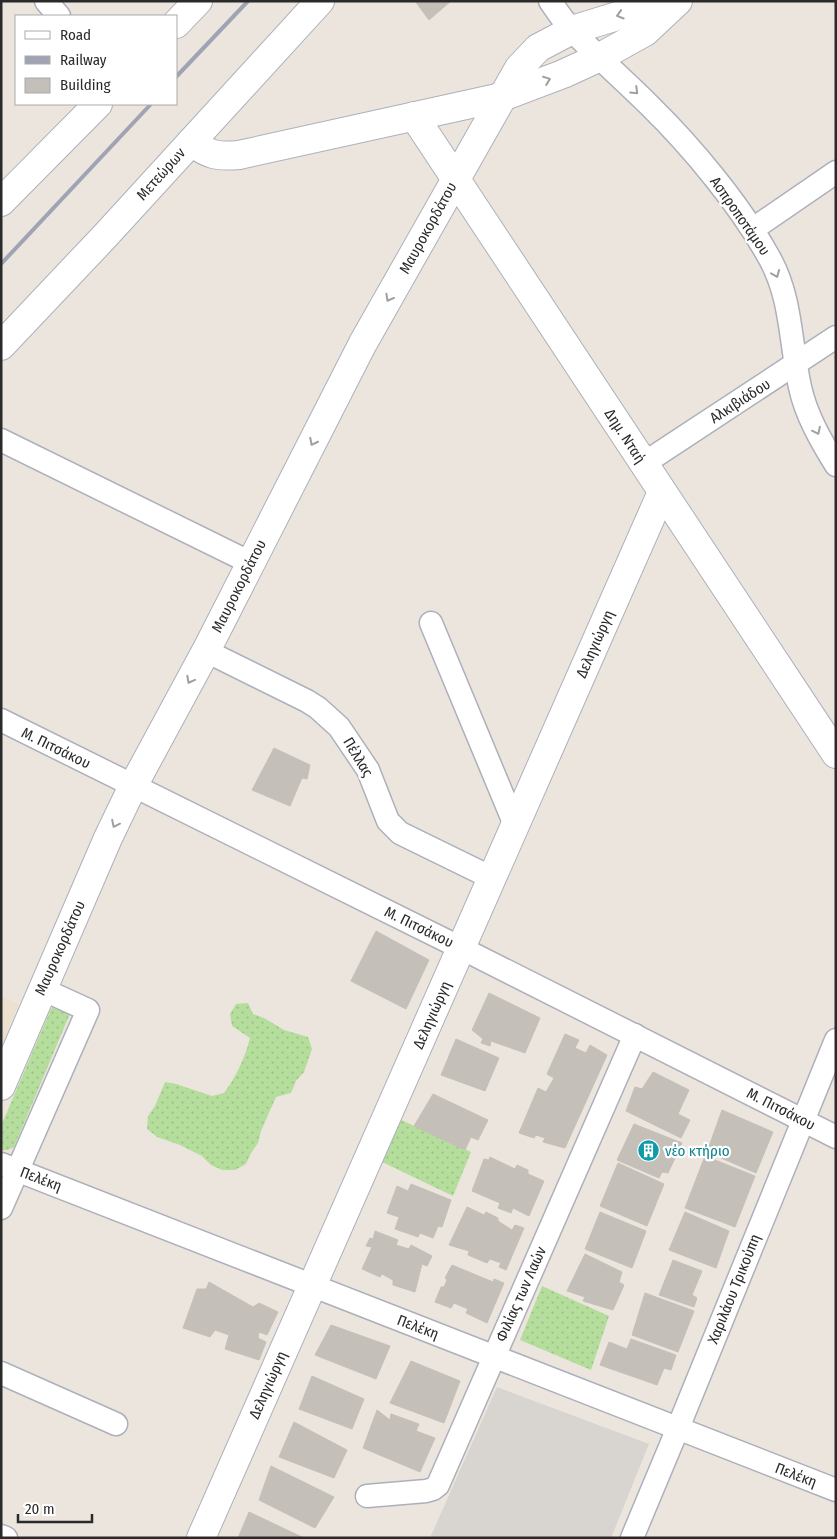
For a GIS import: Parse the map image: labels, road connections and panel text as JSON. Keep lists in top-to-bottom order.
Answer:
{
  "streets": {
    "street": [
      "Μετεώρων",
      "Ασπροποτάμου",
      "Μαυροκορδάτου",
      "Αλκιβιάδου",
      "Δημ. Νταή",
      "Δεληγιώργη",
      "Μ. Πιτσάκου",
      "Πέλλας",
      "Πελέκη",
      "Χαριλάου Τρικούπη",
      "Φιλίας των Λαών"
    ]
  },
  "crossings": [
    ["Ασπροποτάμου", "Μαυροκορδάτου"],
    ["Ασπροποτάμου", "Αλκιβιάδου"],
    ["Μαυροκορδάτου", "Δημ. Νταή"],
    ["Μαυροκορδάτου", "Μ. Πιτσάκου"],
    ["Μαυροκορδάτου", "Πέλλας"],
    ["Αλκιβιάδου", "Δημ. Νταή"],
    ["Δημ. Νταή", "Δεληγιώργη"],
    ["Δεληγιώργη", "Μ. Πιτσάκου"],
    ["Δεληγιώργη", "Πέλλας"],
    ["Δεληγιώργη", "Πελέκη"],
    ["Μ. Πιτσάκου", "Χαριλάου Τρικούπη"],
    ["Μ. Πιτσάκου", "Φιλίας των Λαών"],
    ["Πελέκη", "Χαριλάου Τρικούπη"],
    ["Πελέκη", "Φιλίας των Λαών"]
  ],
  "one_way": ["Ασπροποτάμου", "Μαυροκορδάτου"],
  "places": {
    "building": ["νέο κτήριο"]
  },
  "legend": ["Road", "Railway", "Building"],
  "scale_bar": "20 m"
}
